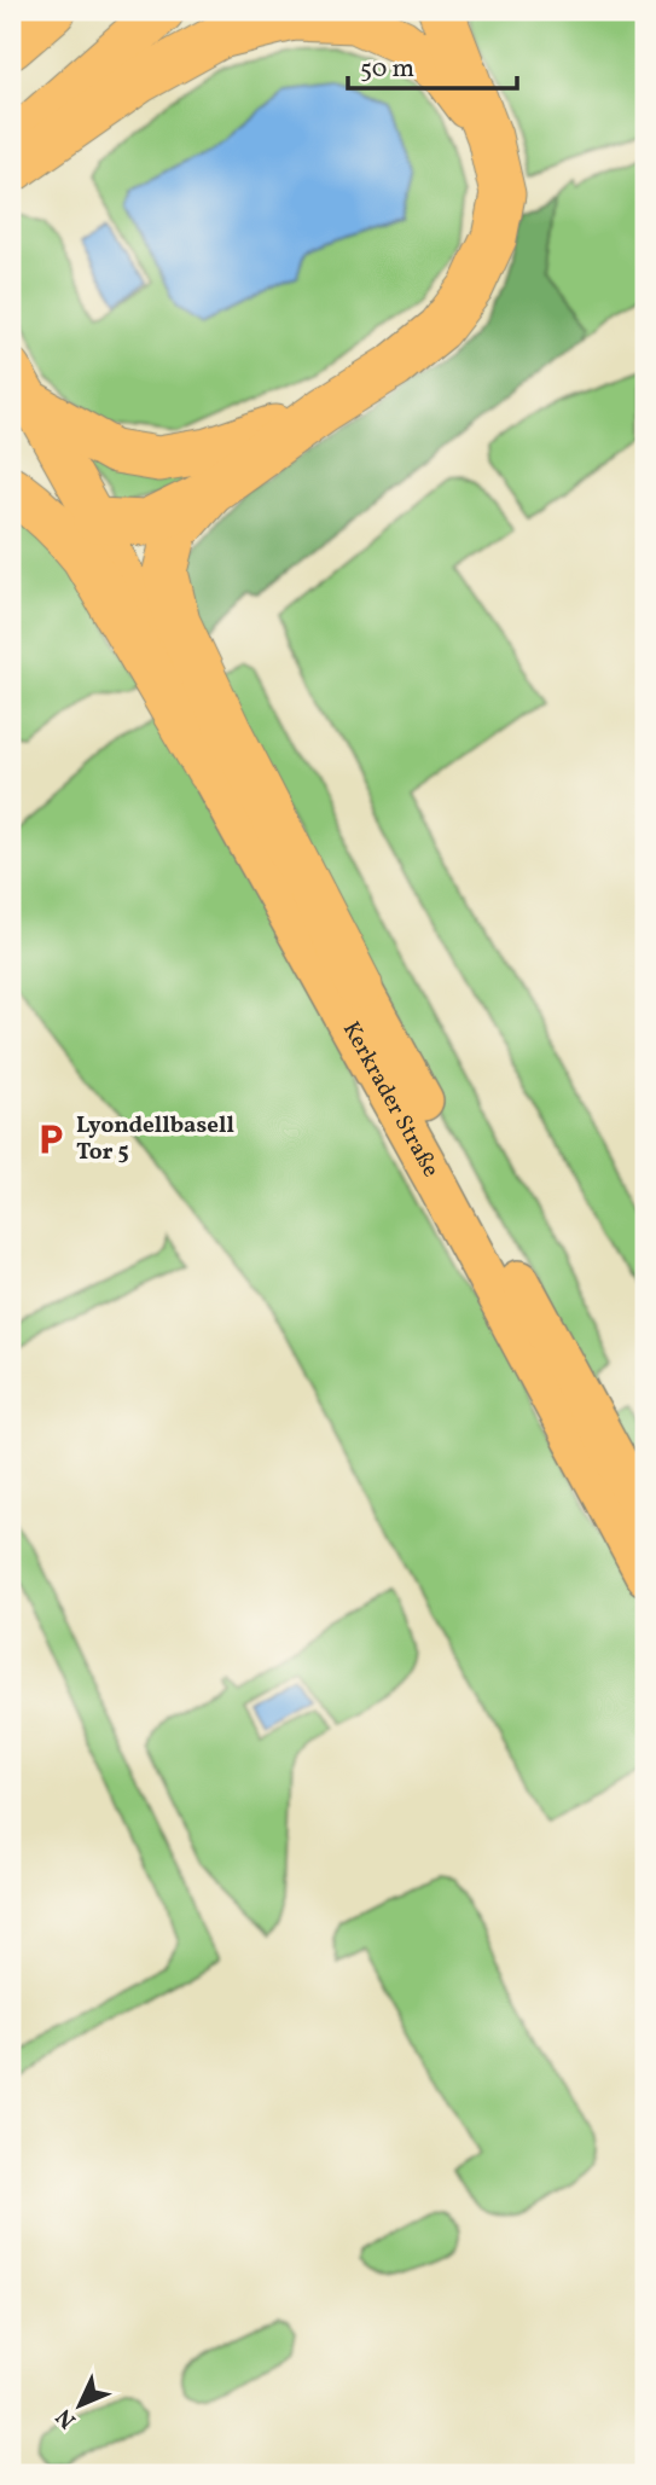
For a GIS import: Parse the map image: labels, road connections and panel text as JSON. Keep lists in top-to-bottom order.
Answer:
{
  "streets": {
    "highway": ["Kerkrader Straße"]
  },
  "places": {
    "parking": ["Lyondellbasell Tor 5"]
  },
  "scale_bar": "50 m",
  "north": "bottom left"
}
